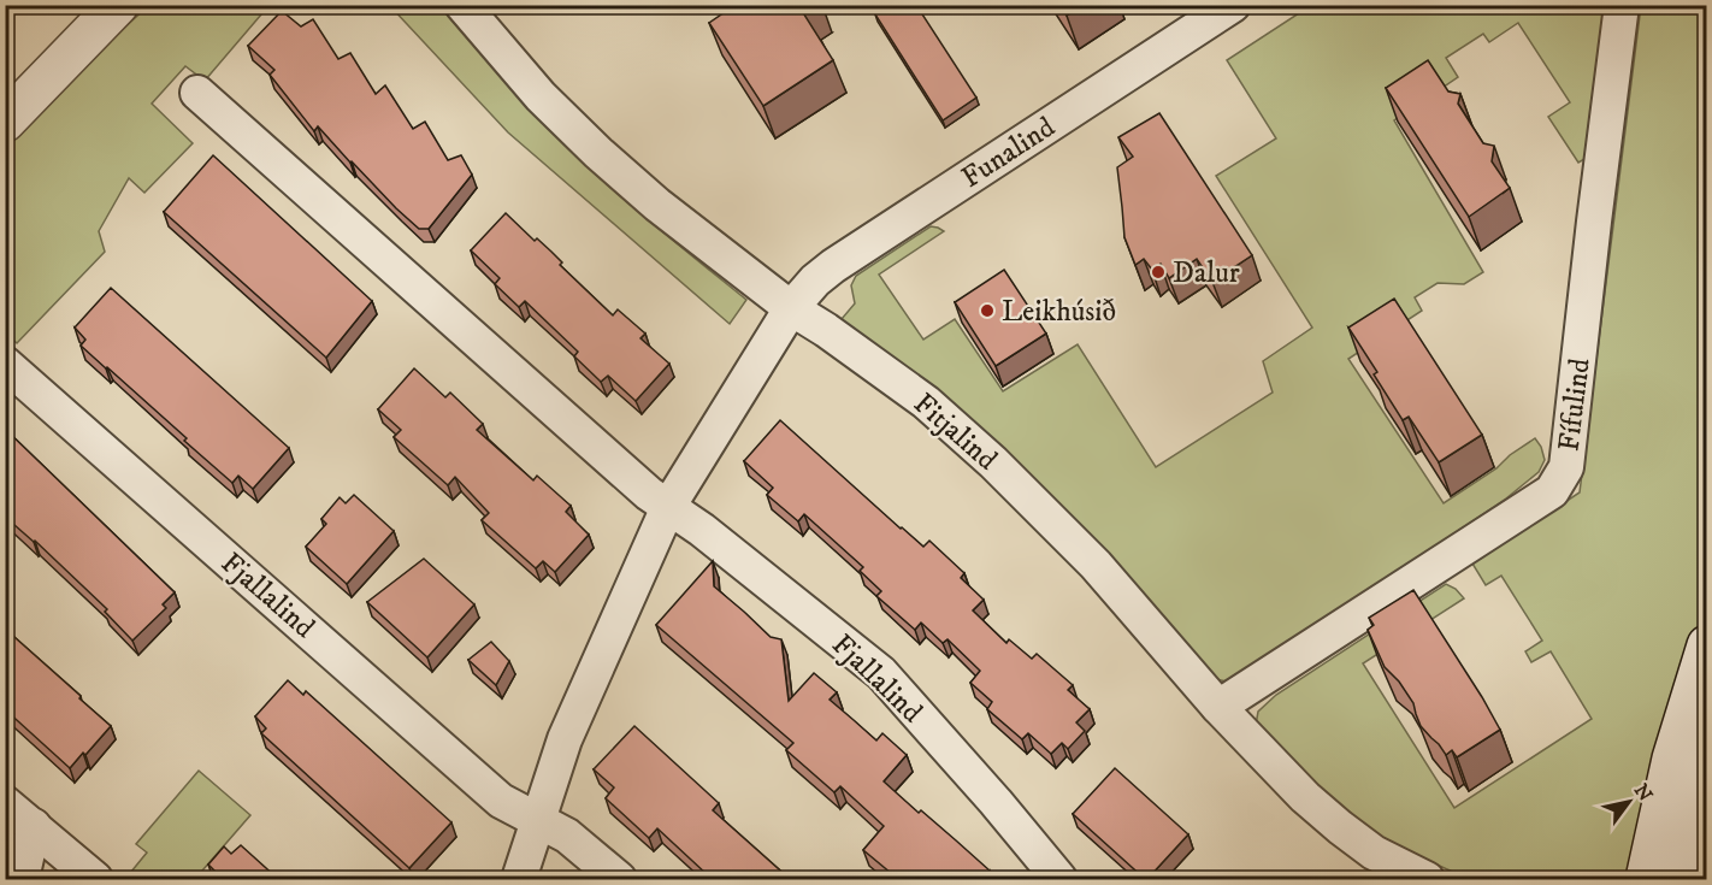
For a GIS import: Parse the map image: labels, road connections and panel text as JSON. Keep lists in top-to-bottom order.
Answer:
{
  "streets": {
    "street": [
      "Funalind",
      "Fífulind",
      "Fitjalind",
      "Fjallalind"
    ]
  },
  "crossings": [
    ["Funalind", "Fitjalind"],
    ["Fífulind", "Fitjalind"]
  ],
  "places": ["Dalur", "Leikhúsið"],
  "north": "top right"
}
